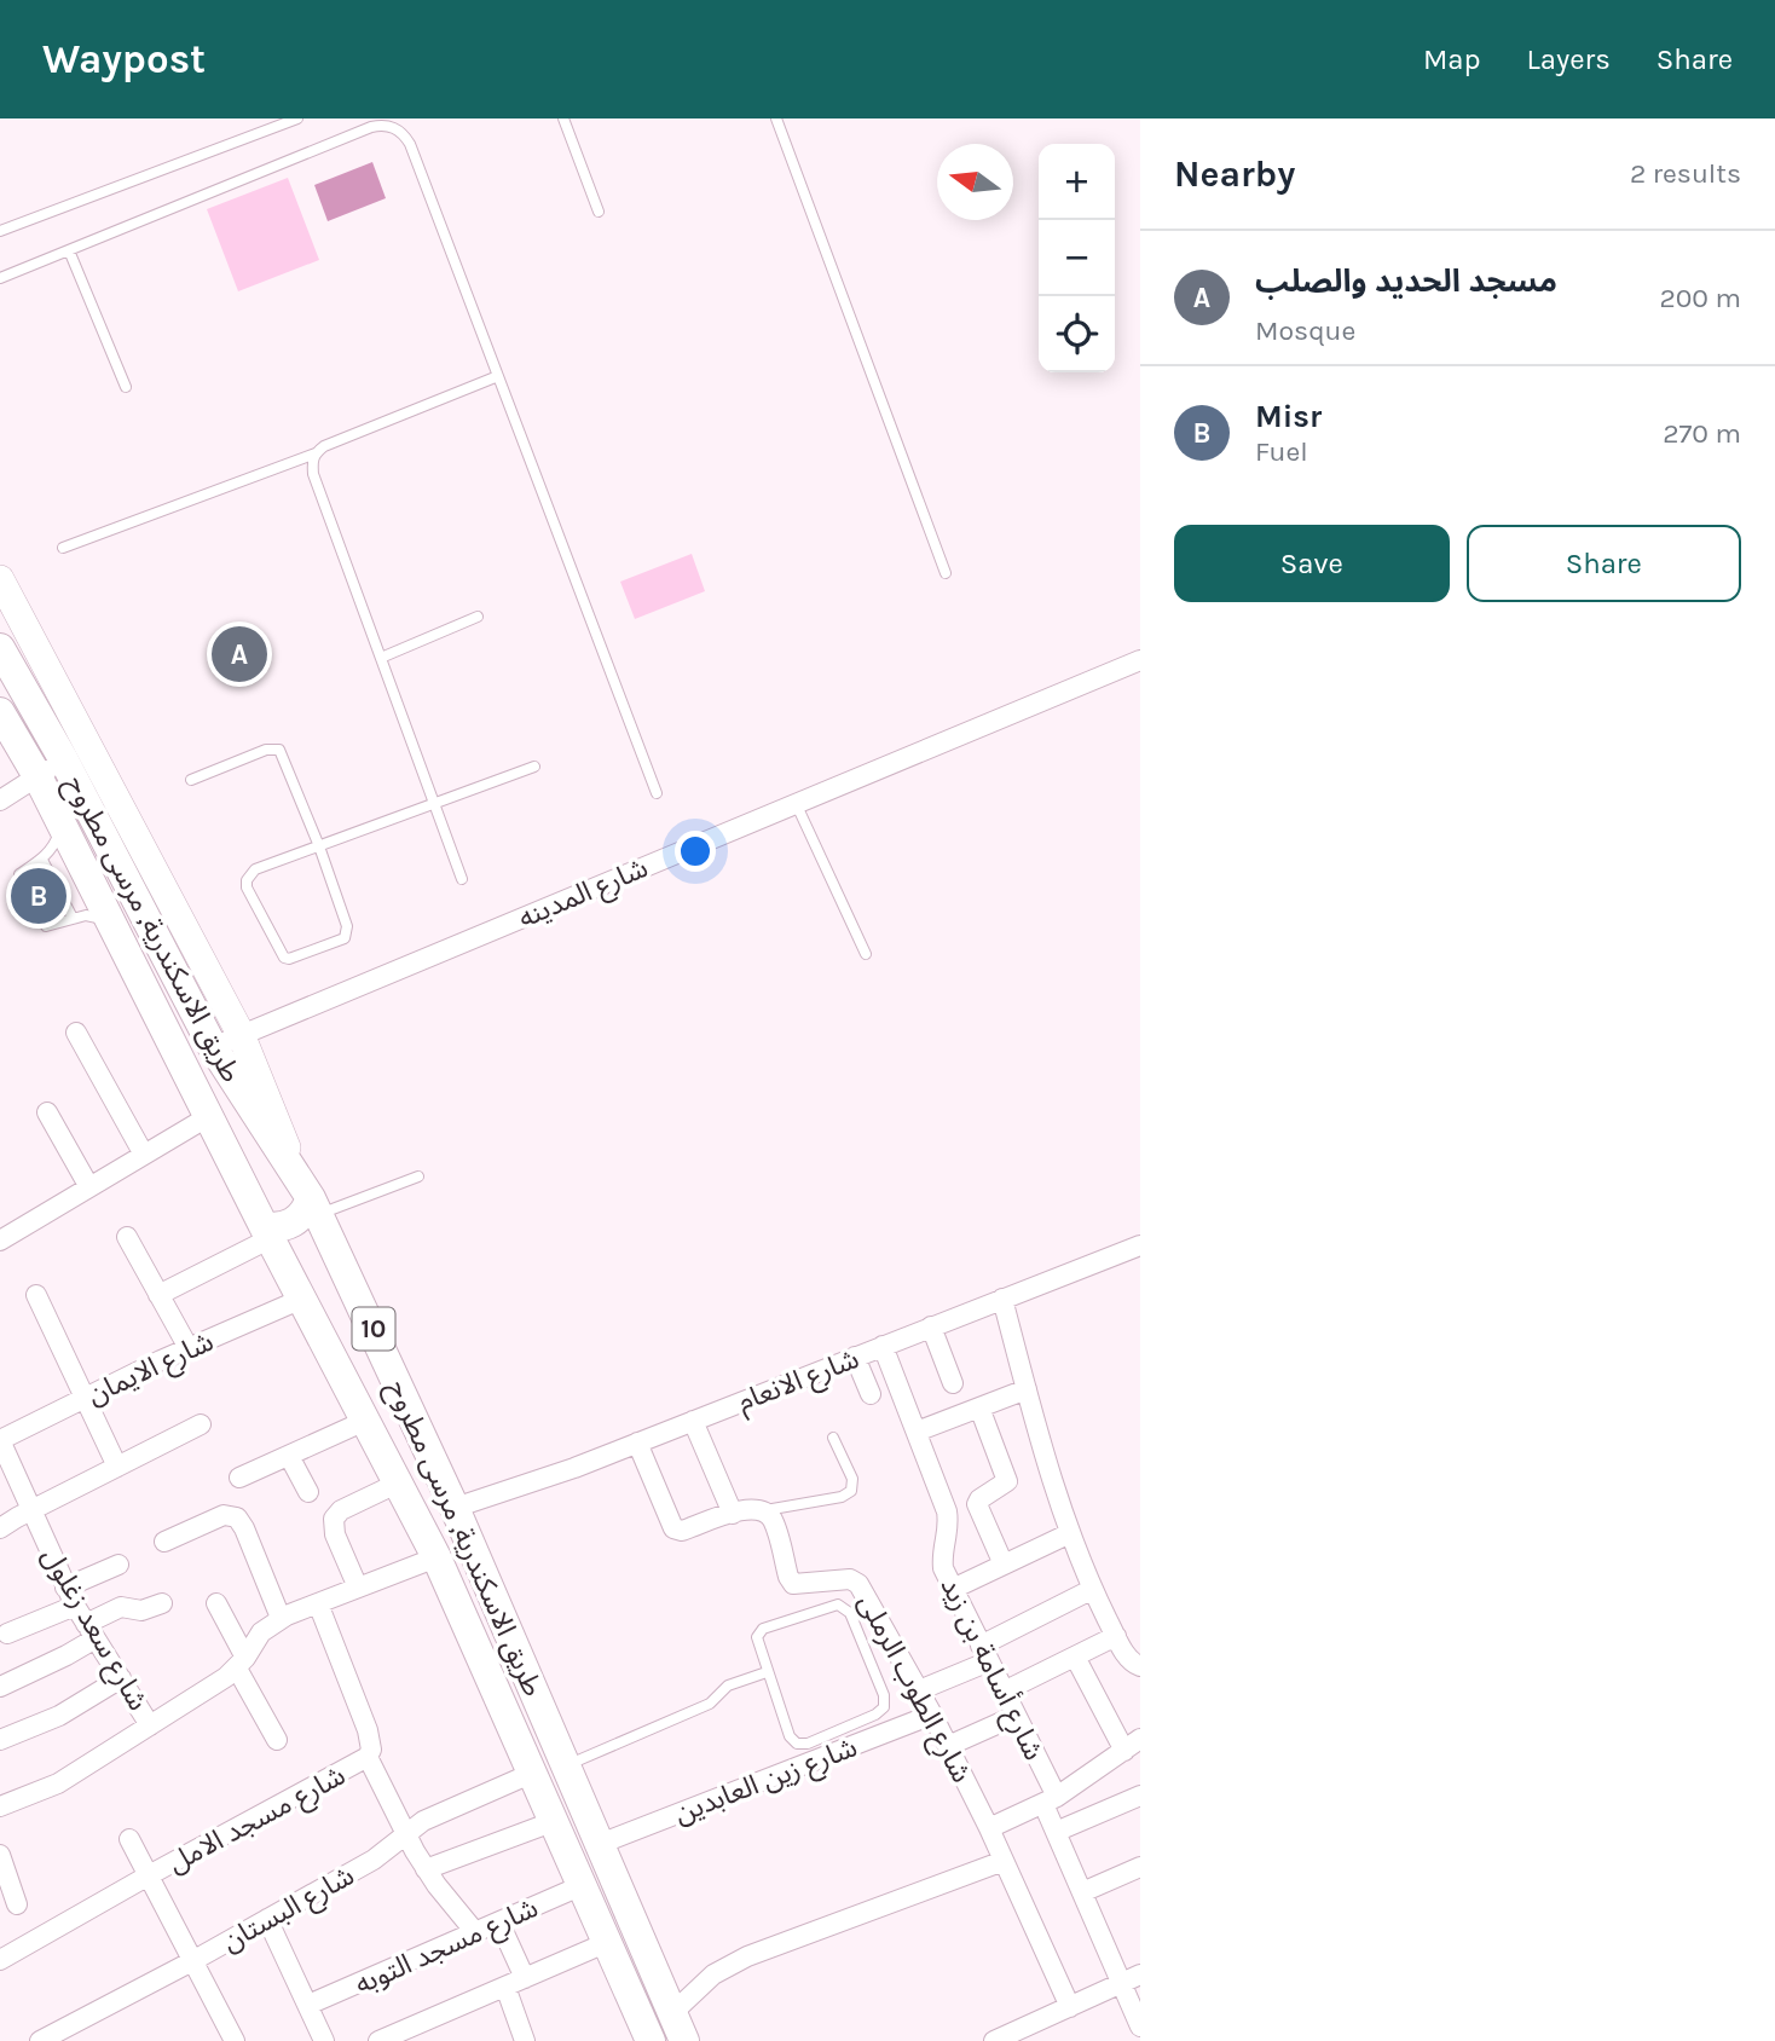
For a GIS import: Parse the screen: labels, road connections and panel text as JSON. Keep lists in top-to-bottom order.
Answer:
{
  "streets": {
    "main road": ["طريق الاسكندرية, مرسى مطروح", "10"],
    "street": [
      "شارع المدينه",
      "شارع الايمان",
      "شارع الانعام",
      "شارع سعد زغلول",
      "شارع أسامة بن زيد",
      "شارع الطوب الرملى",
      "شارع زين العابدين",
      "شارع مسجد الامل",
      "شارع البستان",
      "شارع مسجد التوبه"
    ]
  },
  "crossings": [
    ["شارع المدينه", "طريق الاسكندرية, مرسى مطروح"],
    ["طريق الاسكندرية, مرسى مطروح", "شارع الايمان"],
    ["طريق الاسكندرية, مرسى مطروح", "شارع الانعام"],
    ["طريق الاسكندرية, مرسى مطروح", "شارع زين العابدين"],
    ["طريق الاسكندرية, مرسى مطروح", "شارع البستان"],
    ["طريق الاسكندرية, مرسى مطروح", "شارع مسجد التوبه"],
    ["شارع الايمان", "شارع سعد زغلول"],
    ["شارع الانعام", "شارع أسامة بن زيد"],
    ["شارع الطوب الرملى", "شارع زين العابدين"]
  ],
  "north": "left",
  "page": {
    "header": "Waypost",
    "nav": ["Map", "Layers", "Share"],
    "heading": ["Nearby", "2 results"],
    "map_buttons": ["+", "−"],
    "list": [
      {
        "mark": "A",
        "name": "مسجد الحديد والصلب",
        "note": "Mosque",
        "value": "200 m"
      },
      {
        "mark": "B",
        "name": "Misr",
        "note": "Fuel",
        "value": "270 m"
      }
    ],
    "buttons": ["Save", "Share"],
    "pins": ["A", "B"]
  }
}
